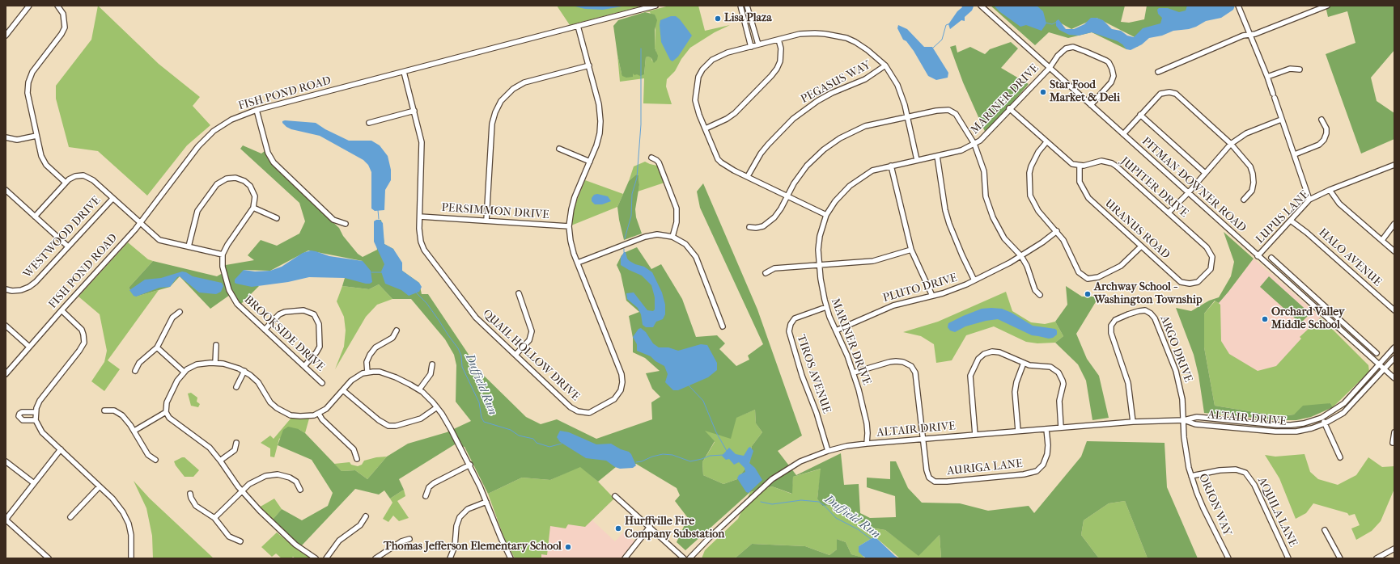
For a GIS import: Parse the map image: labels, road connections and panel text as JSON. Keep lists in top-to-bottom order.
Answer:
{
  "streets": {
    "street": [
      "PEGASUS WAY",
      "FISH POND ROAD",
      "MARINER DRIVE",
      "PITMAN-DOWNER ROAD",
      "JUPITER DRIVE",
      "PERSIMMON DRIVE",
      "LUPUS LANE",
      "URANUS ROAD",
      "WESTWOOD DRIVE",
      "HALO AVENUE",
      "PLUTO DRIVE",
      "BROOKSIDE DRIVE",
      "ARGO DRIVE",
      "QUAIL HOLLOW DRIVE",
      "TIROS AVENUE",
      "ALTAIR DRIVE",
      "AURIGA LANE",
      "ORION WAY",
      "AQUILA LANE"
    ]
  },
  "crossings": [
    ["FISH POND ROAD", "QUAIL HOLLOW DRIVE"],
    ["MARINER DRIVE", "PITMAN-DOWNER ROAD"],
    ["MARINER DRIVE", "PLUTO DRIVE"],
    ["MARINER DRIVE", "TIROS AVENUE"],
    ["MARINER DRIVE", "ALTAIR DRIVE"],
    ["PITMAN-DOWNER ROAD", "LUPUS LANE"],
    ["PITMAN-DOWNER ROAD", "ALTAIR DRIVE"],
    ["JUPITER DRIVE", "URANUS ROAD"],
    ["PERSIMMON DRIVE", "QUAIL HOLLOW DRIVE"],
    ["LUPUS LANE", "HALO AVENUE"],
    ["ARGO DRIVE", "ALTAIR DRIVE"],
    ["ARGO DRIVE", "ORION WAY"],
    ["TIROS AVENUE", "ALTAIR DRIVE"],
    ["ALTAIR DRIVE", "AURIGA LANE"],
    ["ALTAIR DRIVE", "ORION WAY"],
    ["ORION WAY", "AQUILA LANE"]
  ],
  "water": ["Duffield Run"],
  "places": [
    "Lisa Plaza",
    "Star Food Market & Deli",
    "Archway School - Washington Township",
    "Orchard Valley Middle School",
    "Hurffville Fire Company Substation",
    "Thomas Jefferson Elementary School"
  ]
}
